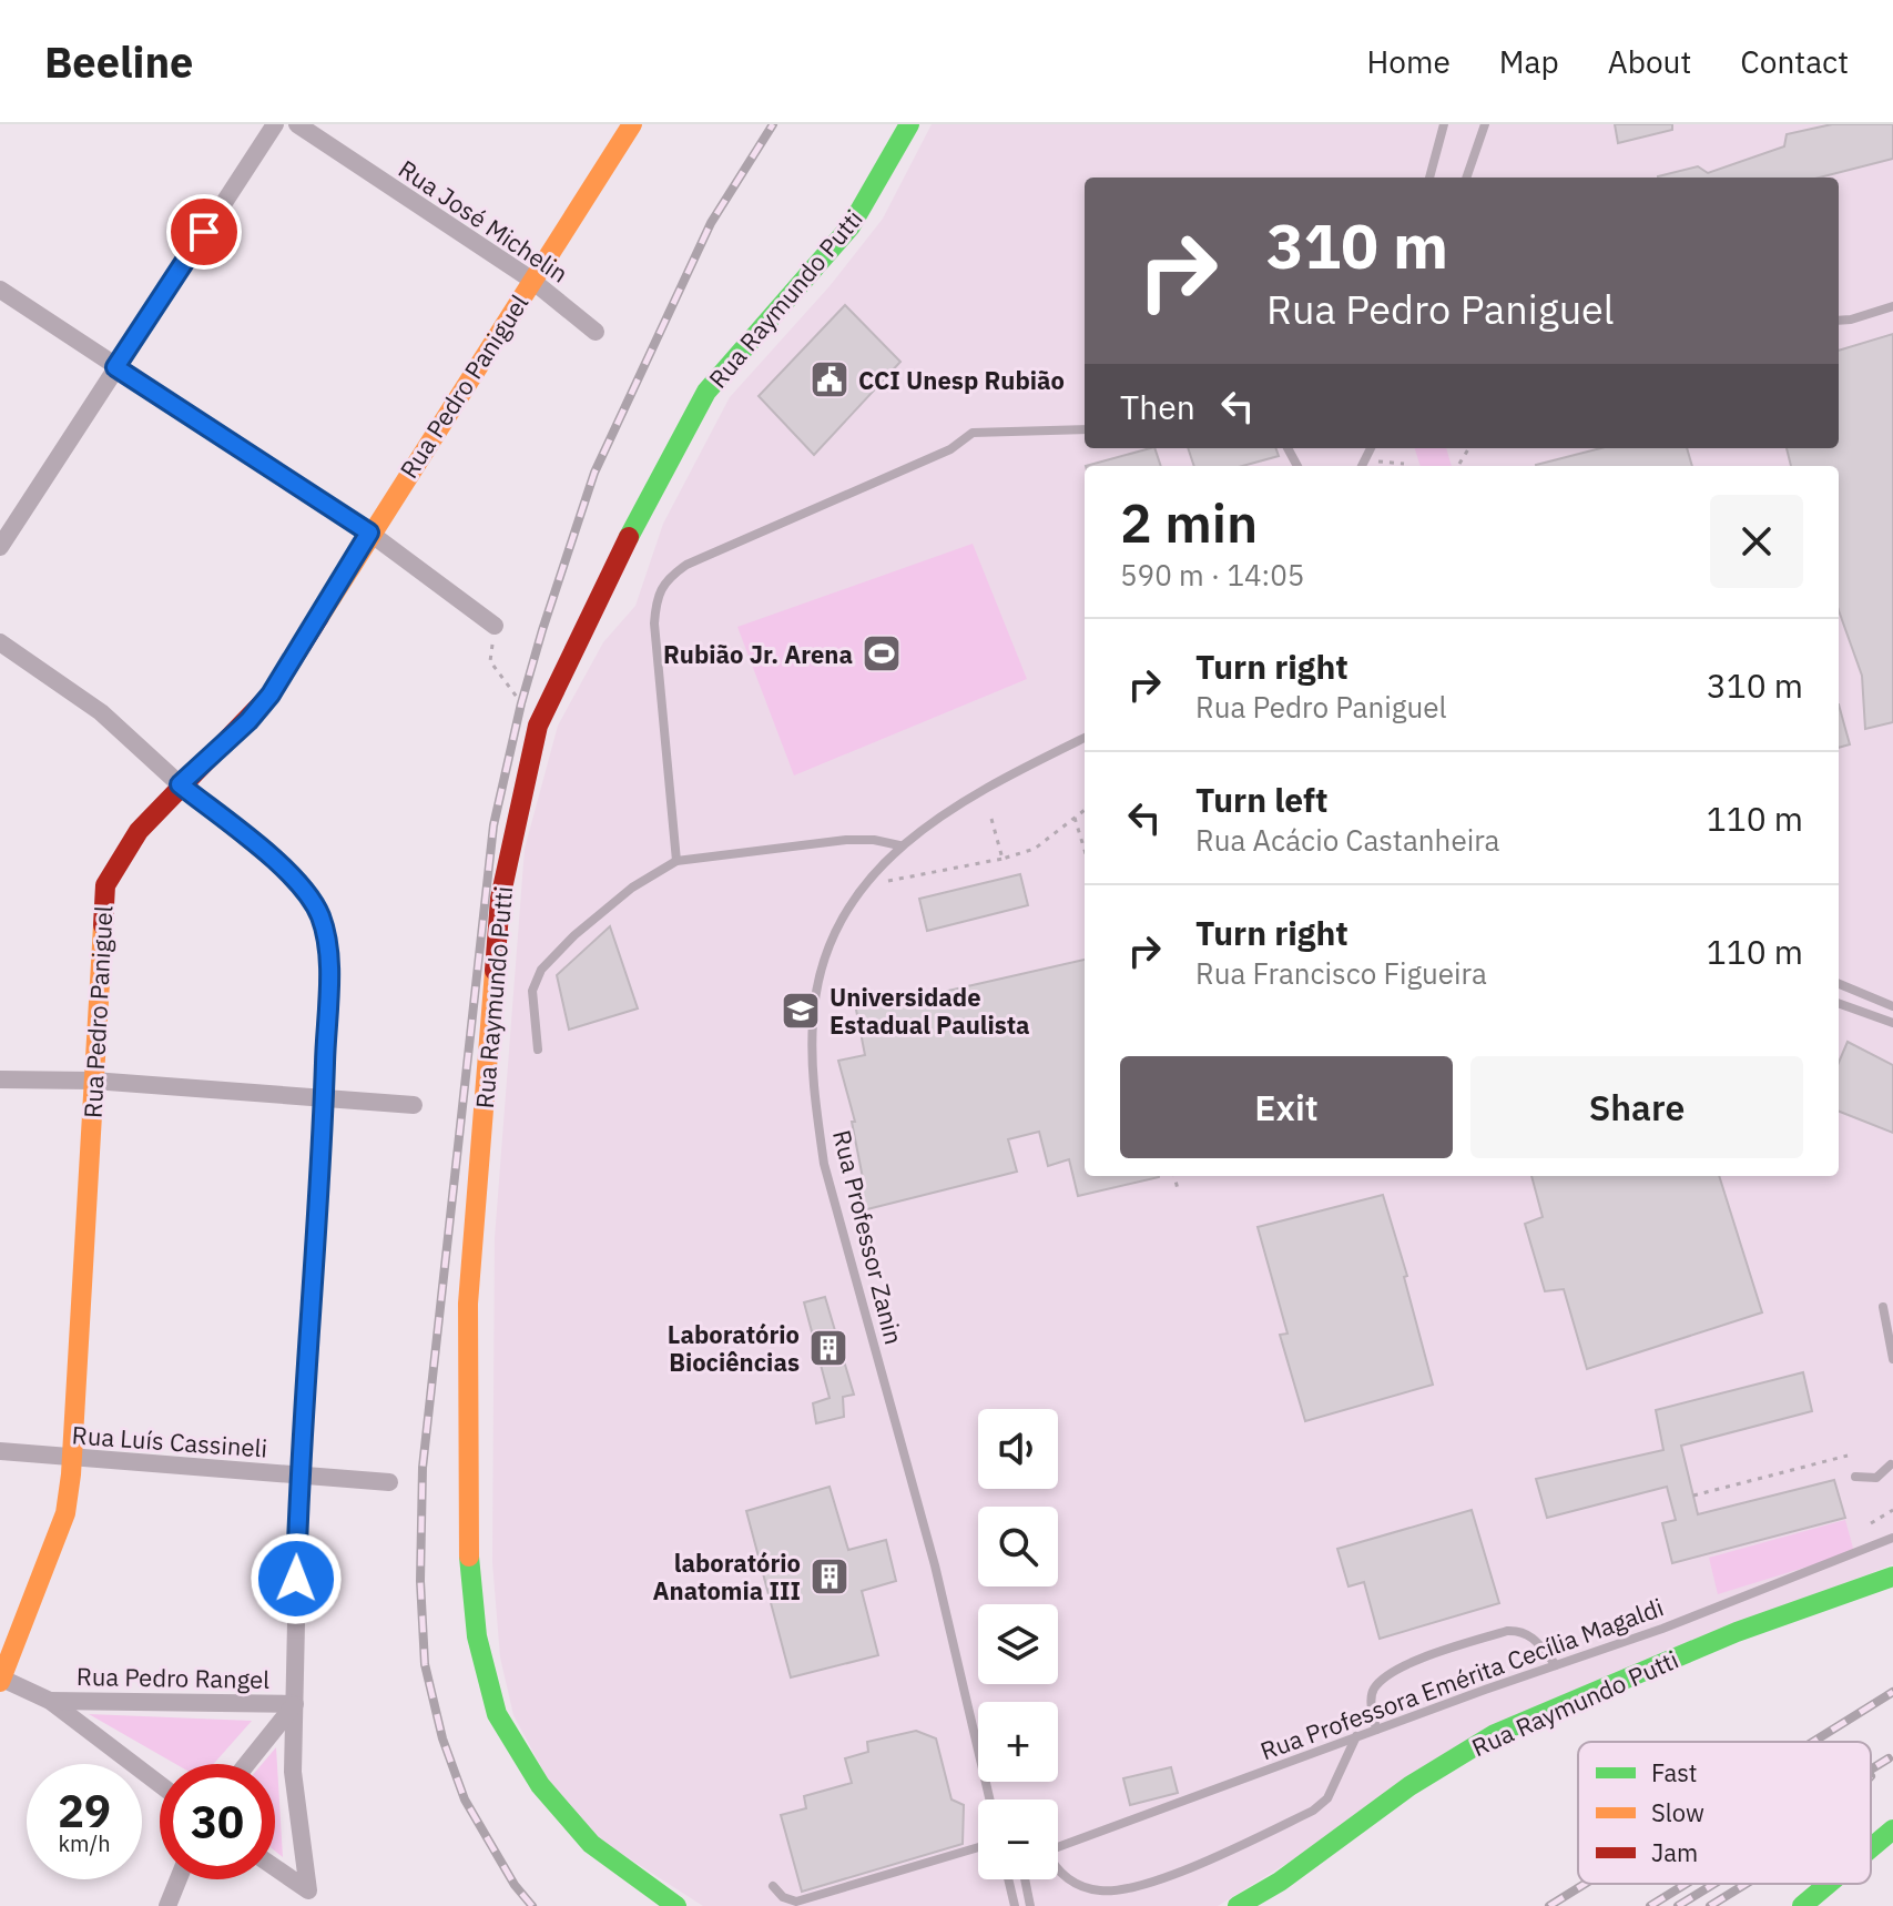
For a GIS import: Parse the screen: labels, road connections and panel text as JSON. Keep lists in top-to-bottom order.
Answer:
{
  "streets": {
    "street": [
      "Rua José Michelin",
      "Rua Raymundo Putti",
      "Rua Pedro Paniguel",
      "Rua Luís Cassineli",
      "Rua Pedro Rangel"
    ],
    "lane": ["Rua Professor Zanin", "Rua Professora Emérita Cecília Magaldi"]
  },
  "crossings": [
    ["Rua José Michelin", "Rua Pedro Paniguel"],
    ["Rua Pedro Paniguel", "Rua Luís Cassineli"]
  ],
  "places": {
    "public building": ["CCI Unesp Rubião"],
    "sports": ["Rubião Jr. Arena"],
    "school or university": ["Universidade Estadual Paulista"],
    "building": ["Laboratório Biociências", "laboratório Anatomia III"]
  },
  "legend": ["Fast", "Slow", "Jam"],
  "page": {
    "header": "Beeline",
    "nav": [
      "Home",
      "Map",
      "About",
      "Contact"
    ],
    "turn": ["310 m", "Rua Pedro Paniguel"],
    "then": "Then",
    "heading": ["2 min", "590 m · 14:05"],
    "list": [
      {
        "name": "Turn right",
        "note": "Rua Pedro Paniguel",
        "value": "310 m"
      },
      {
        "name": "Turn left",
        "note": "Rua Acácio Castanheira",
        "value": "110 m"
      },
      {
        "name": "Turn right",
        "note": "Rua Francisco Figueira",
        "value": "110 m"
      }
    ],
    "buttons": ["Exit", "Share"],
    "map_buttons": ["+", "−"],
    "speed": "29 km/h",
    "limit": "30"
  }
}
